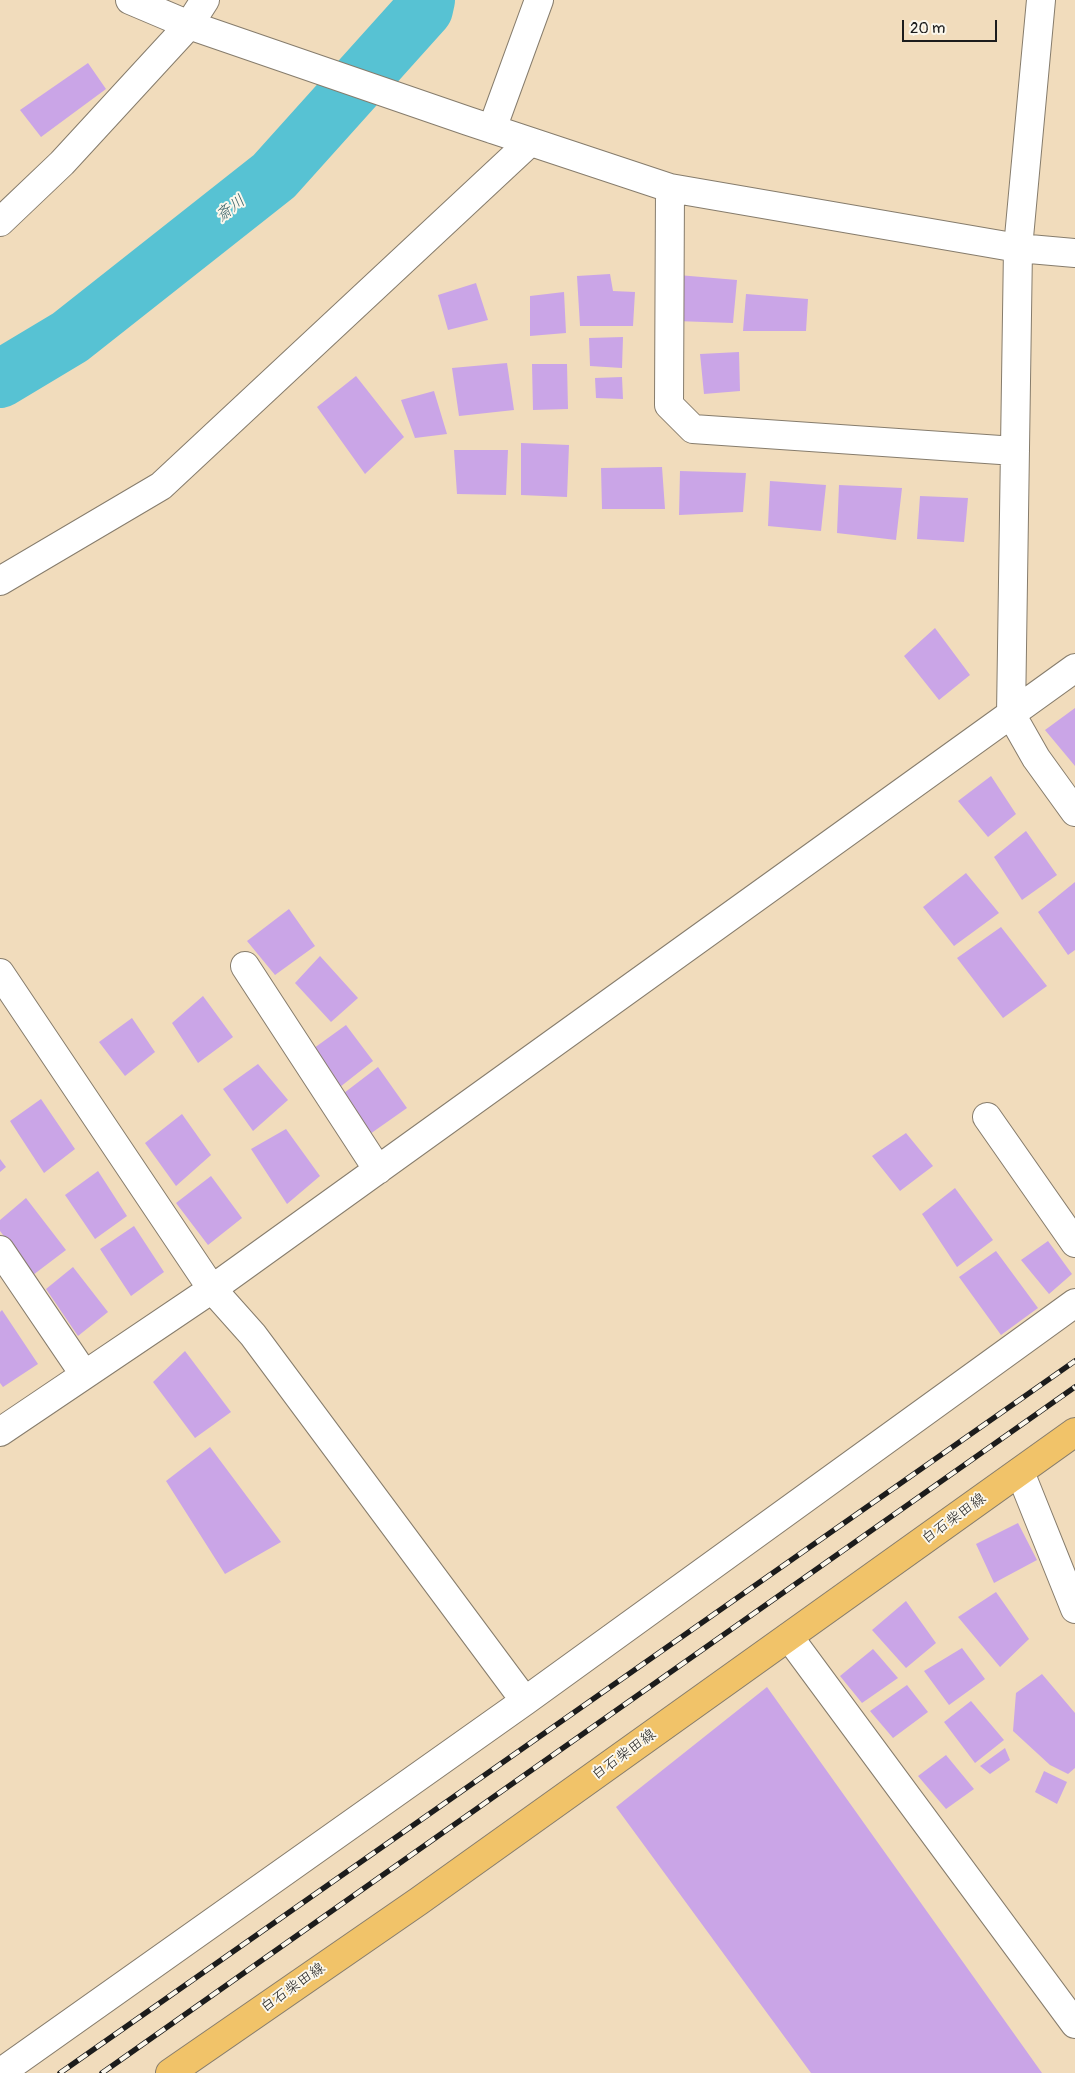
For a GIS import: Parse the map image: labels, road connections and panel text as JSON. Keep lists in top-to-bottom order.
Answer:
{
  "streets": {
    "main road": ["白石柴田線"]
  },
  "water": ["斎川"],
  "scale_bar": "20 m"
}
